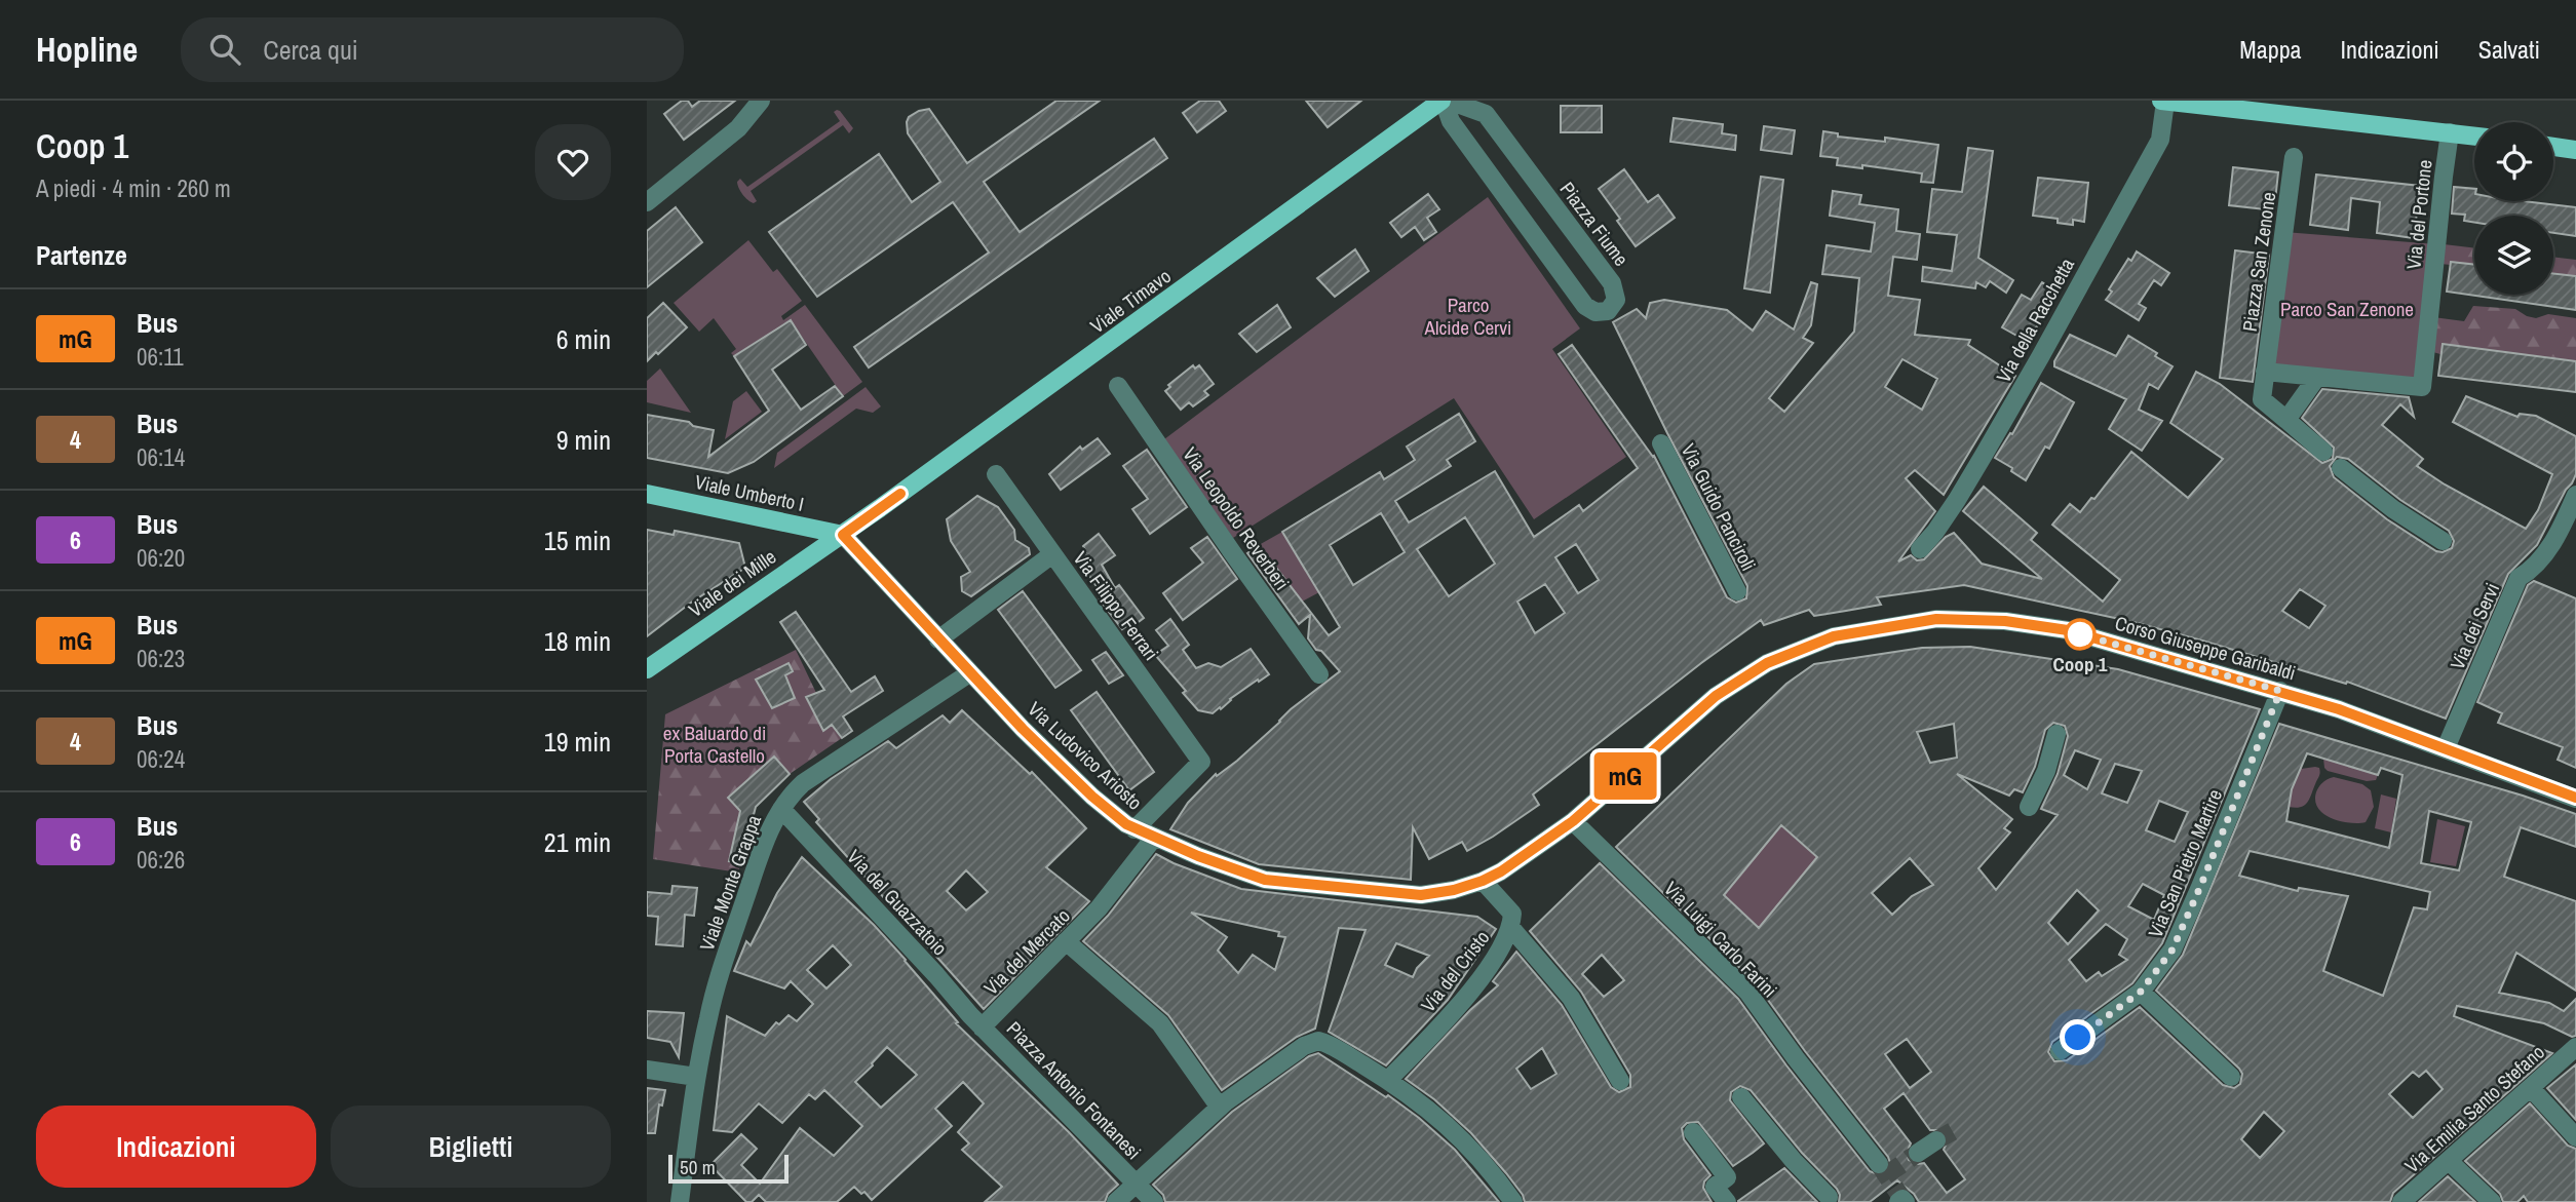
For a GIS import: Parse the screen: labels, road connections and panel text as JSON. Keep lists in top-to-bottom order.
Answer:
{
  "streets": {
    "main road": ["Viale Timavo", "Viale Umberto I", "Viale dei Mille"],
    "street": [
      "Via del Portone",
      "Piazza Fiume",
      "Piazza San Zenone",
      "Via della Racchetta",
      "Via Guido Panciroli",
      "Via Leopoldo Reverberi",
      "Via Filippo Ferrari",
      "Via dei Servi",
      "Corso Giuseppe Garibaldi",
      "Via Ludovico Ariosto",
      "Via San Pietro Martire",
      "Viale Monte Grappa",
      "Via del Guazzatoio",
      "Via Luigi Carlo Farini",
      "Via del Mercato",
      "Via del Cristo",
      "Piazza Antonio Fontanesi",
      "Via Emilia Santo Stefano"
    ]
  },
  "crossings": [
    ["Piazza Fiume", "Viale Timavo"],
    ["Viale Timavo", "Viale Umberto I"],
    ["Viale Timavo", "Viale dei Mille"],
    ["Viale Timavo", "Via Ludovico Ariosto"],
    ["Viale Umberto I", "Viale dei Mille"],
    ["Viale Umberto I", "Via Ludovico Ariosto"],
    ["Viale dei Mille", "Via Ludovico Ariosto"],
    ["Via Filippo Ferrari", "Via Ludovico Ariosto"],
    ["Via dei Servi", "Corso Giuseppe Garibaldi"],
    ["Corso Giuseppe Garibaldi", "Via Ludovico Ariosto"],
    ["Corso Giuseppe Garibaldi", "Via San Pietro Martire"],
    ["Corso Giuseppe Garibaldi", "Via Luigi Carlo Farini"],
    ["Via Ludovico Ariosto", "Viale Monte Grappa"],
    ["Via Ludovico Ariosto", "Via Luigi Carlo Farini"],
    ["Via Ludovico Ariosto", "Via del Mercato"],
    ["Via Ludovico Ariosto", "Via del Cristo"],
    ["Viale Monte Grappa", "Via del Guazzatoio"],
    ["Via del Guazzatoio", "Via del Mercato"],
    ["Via del Guazzatoio", "Piazza Antonio Fontanesi"],
    ["Via del Mercato", "Piazza Antonio Fontanesi"]
  ],
  "parks": ["Parco Alcide Cervi", "Parco San Zenone", "ex Baluardo di Porta Castello"],
  "places": ["Coop 1"],
  "lines": ["bus line mG"],
  "scale_bar": "50 m",
  "page": {
    "header": "Hopline",
    "search": "Cerca qui",
    "nav": ["Mappa", "Indicazioni", "Salvati"],
    "heading": [
      ["Coop 1", "A piedi · 4 min · 260 m"],
      "Partenze"
    ],
    "on_map": "mG",
    "list": [
      {
        "mark": "mG",
        "name": "Bus",
        "note": "06:11",
        "value": "6 min"
      },
      {
        "mark": "4",
        "name": "Bus",
        "note": "06:14",
        "value": "9 min"
      },
      {
        "mark": "6",
        "name": "Bus",
        "note": "06:20",
        "value": "15 min"
      },
      {
        "mark": "mG",
        "name": "Bus",
        "note": "06:23",
        "value": "18 min"
      },
      {
        "mark": "4",
        "name": "Bus",
        "note": "06:24",
        "value": "19 min"
      },
      {
        "mark": "6",
        "name": "Bus",
        "note": "06:26",
        "value": "21 min"
      }
    ],
    "buttons": ["Indicazioni", "Biglietti"],
    "scale": "50 m"
  }
}
